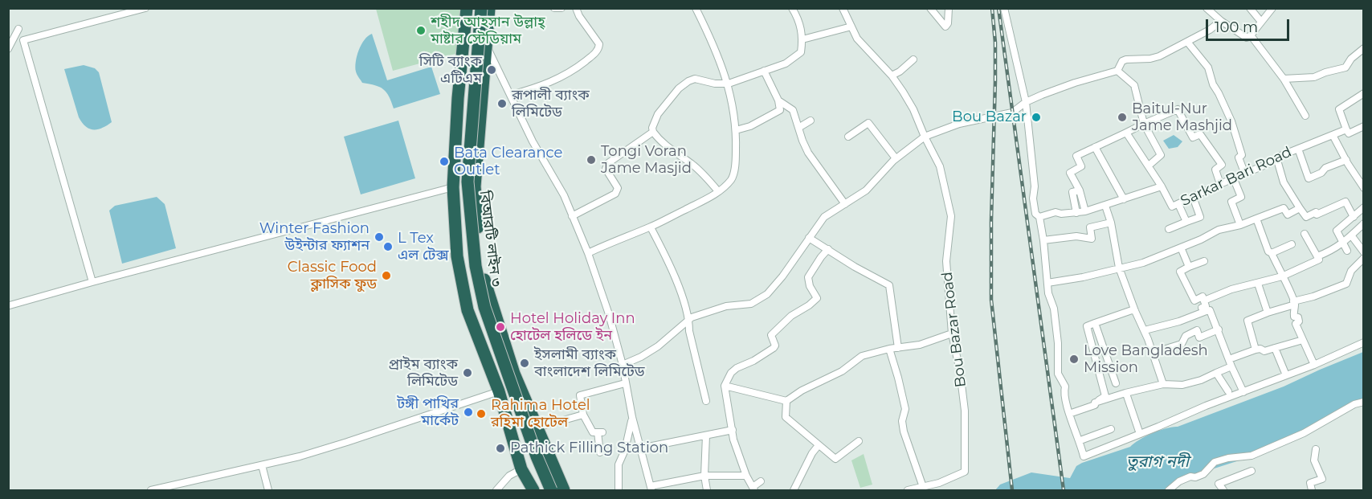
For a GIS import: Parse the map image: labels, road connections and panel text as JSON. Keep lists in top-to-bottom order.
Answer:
{
  "streets": {
    "highway": ["বিআরটি লাইন ৩"],
    "street": ["Sarkar Bari Road", "Bou Bazar Road"]
  },
  "water": ["তুরাগ নদী"],
  "places": [
    "শহীদ আহসান উল্লাহ্‌ মাষ্টার স্টেডিয়াম",
    "সিটি ব্যাংক এটিএম",
    "রূপালী ব্যাংক লিমিটেড",
    "Bou Bazar",
    "Baitul-Nur Jame Mashjid",
    "Tongi Voran Jame Masjid",
    "Bata Clearance Outlet",
    "Winter Fashion উইন্টার ফ্যাশন",
    "L Tex এল টেক্স",
    "Classic Food ক্লাসিক ফুড",
    "Hotel Holiday Inn হোটেল হলিডে ইন",
    "Love Bangladesh Mission",
    "ইসলামী ব্যাংক বাংলাদেশ লিমিটেড",
    "প্রাইম ব্যাংক লিমিটেড",
    "টঙ্গী পাখির মার্কেট",
    "Rahima Hotel রহিমা হোটেল",
    "Pathick Filling Station"
  ],
  "scale_bar": "100 m"
}
